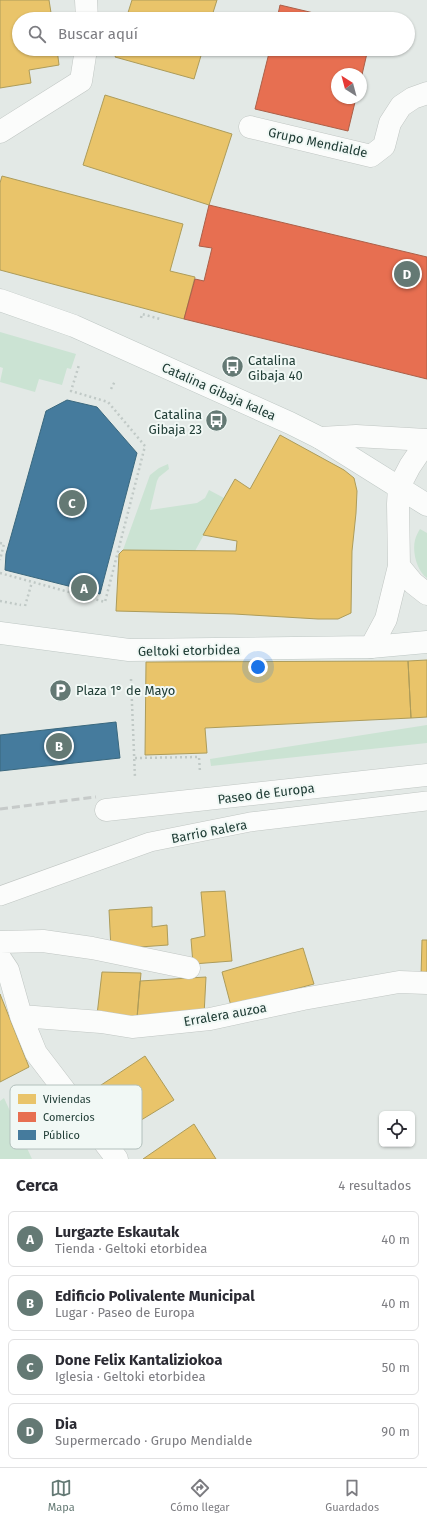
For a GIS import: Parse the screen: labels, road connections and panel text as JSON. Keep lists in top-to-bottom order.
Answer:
{
  "streets": {
    "street": [
      "Grupo Mendialde",
      "Catalina Gibaja kalea",
      "Geltoki etorbidea",
      "Paseo de Europa",
      "Erralera auzoa"
    ],
    "lane": ["Barrio Ralera"]
  },
  "places": {
    "bus stop": ["Catalina Gibaja 40", "Catalina Gibaja 23"],
    "parking": ["Plaza 1° de Mayo"]
  },
  "legend": ["Viviendas", "Comercios", "Público"],
  "north": "top left",
  "page": {
    "search": "Buscar aquí",
    "pins": [
      "D",
      "C",
      "A",
      "B"
    ],
    "heading": ["Cerca", "4 resultados"],
    "list": [
      {
        "mark": "A",
        "name": "Lurgazte Eskautak",
        "note": "Tienda · Geltoki etorbidea",
        "value": "40 m"
      },
      {
        "mark": "B",
        "name": "Edificio Polivalente Municipal",
        "note": "Lugar · Paseo de Europa",
        "value": "40 m"
      },
      {
        "mark": "C",
        "name": "Done Felix Kantaliziokoa",
        "note": "Iglesia · Geltoki etorbidea",
        "value": "50 m"
      },
      {
        "mark": "D",
        "name": "Dia",
        "note": "Supermercado · Grupo Mendialde",
        "value": "90 m"
      }
    ],
    "nav": ["Mapa", "Cómo llegar", "Guardados"]
  }
}
